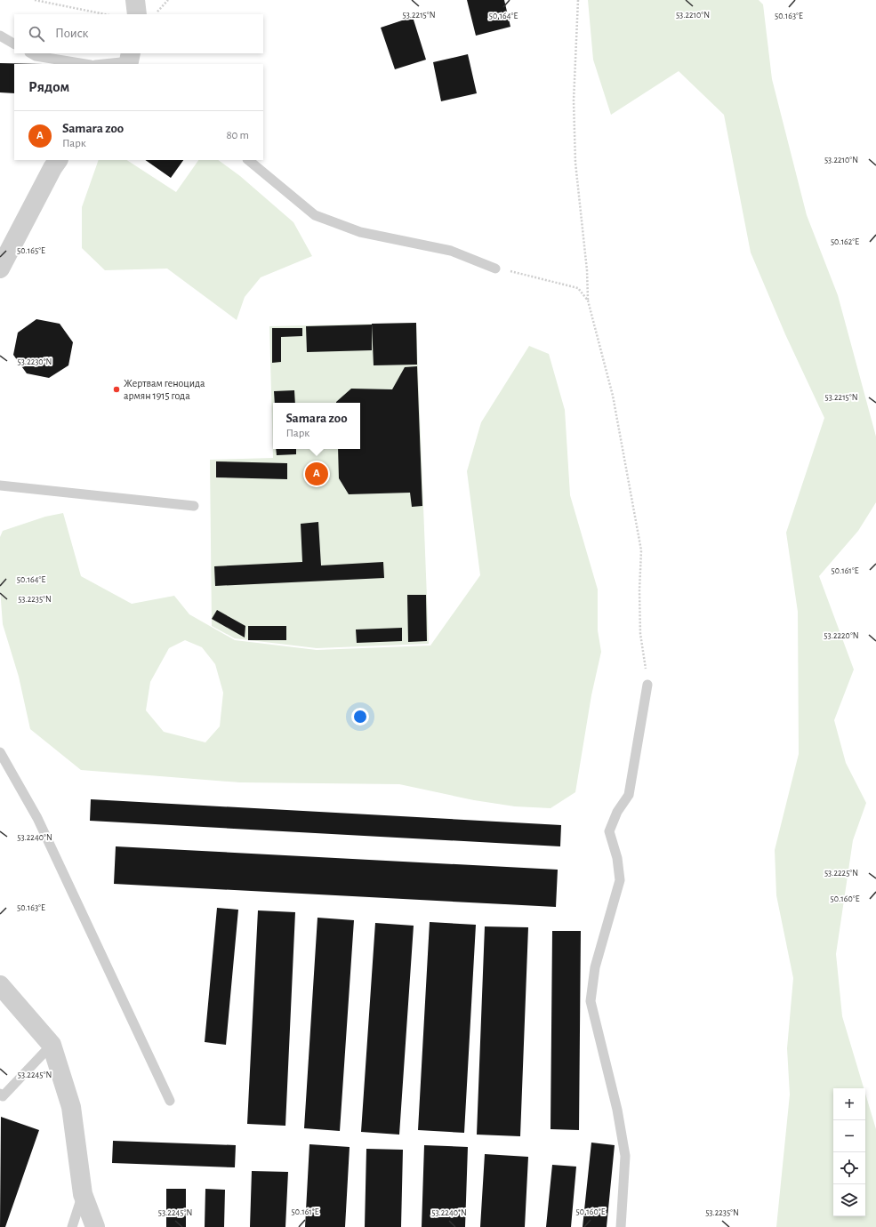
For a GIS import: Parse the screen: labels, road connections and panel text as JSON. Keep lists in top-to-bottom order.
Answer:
{
  "places": ["Жертвам геноцида армян 1915 года"],
  "page": {
    "search": "Поиск",
    "heading": "Рядом",
    "list": [
      {
        "mark": "A",
        "name": "Samara zoo",
        "note": "Парк",
        "value": "80 m"
      }
    ],
    "popup": ["Samara zoo", "Парк"],
    "pins": "A",
    "map_buttons": ["+", "−"]
  },
  "coordinates": [
    "53.2215°N",
    "53.2210°N",
    "50.164°E",
    "50.163°E",
    "50.162°E",
    "50.165°E",
    "53.2230°N",
    "50.161°E",
    "53.2235°N",
    "53.2220°N",
    "53.2240°N",
    "53.2225°N",
    "50.160°E",
    "53.2245°N"
  ]
}
